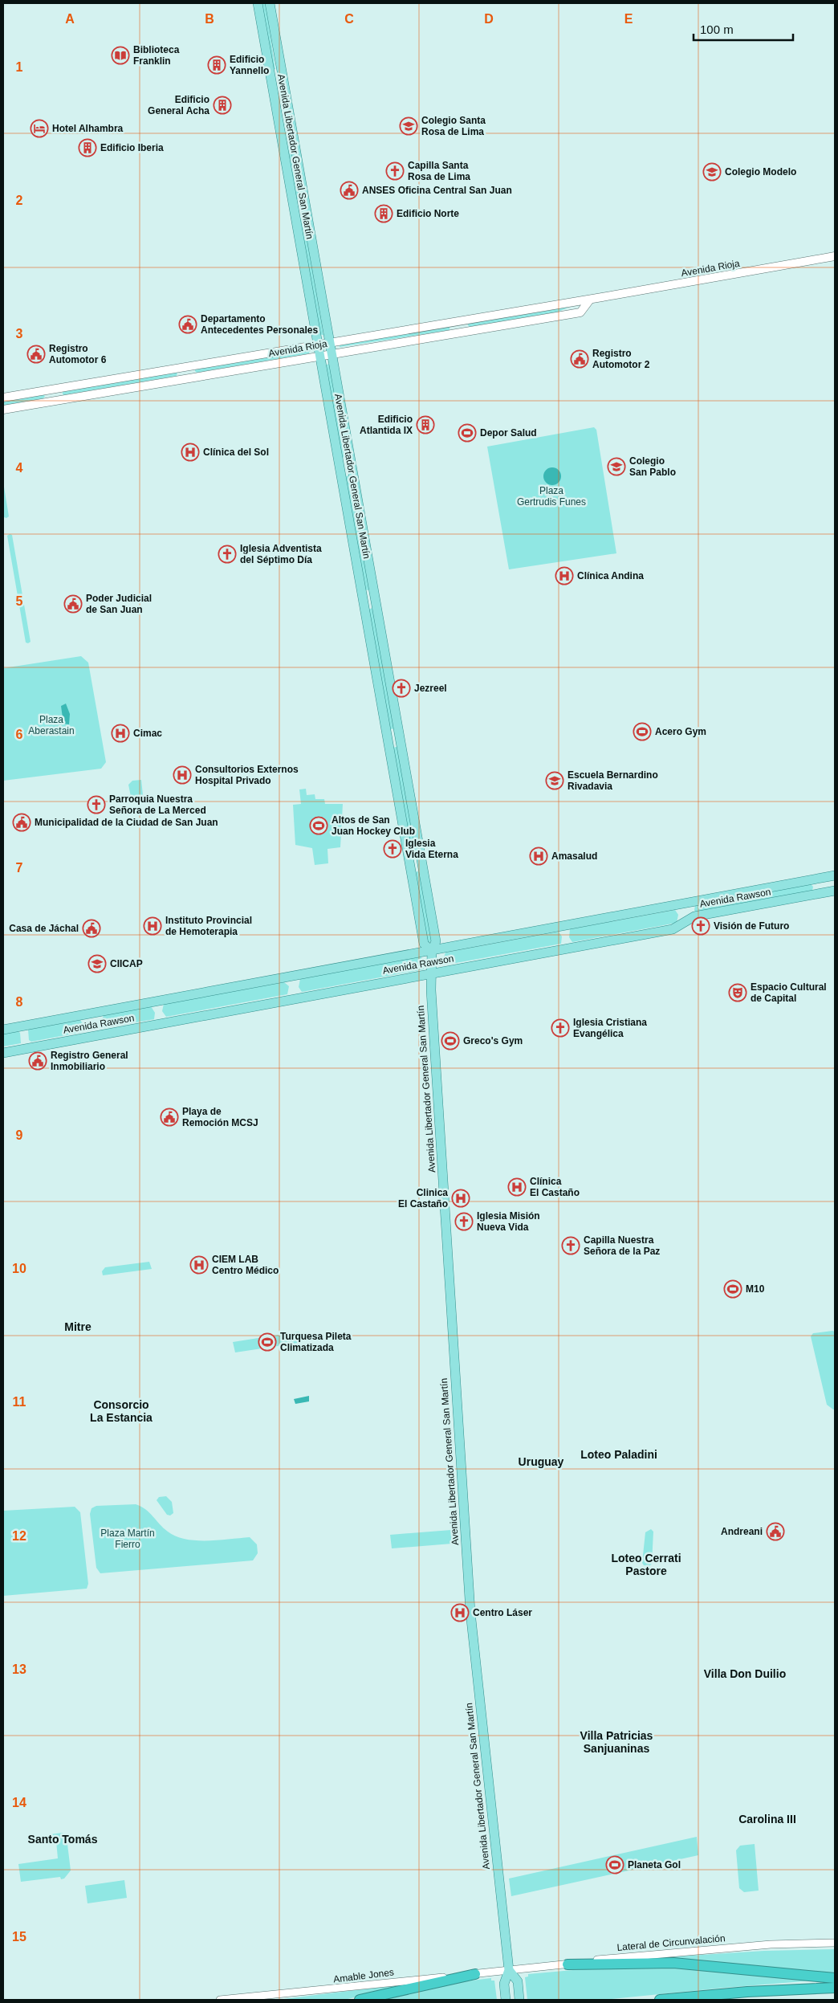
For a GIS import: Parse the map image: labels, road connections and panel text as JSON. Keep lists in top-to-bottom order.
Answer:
{
  "streets": {
    "main road": ["Avenida Libertador General San Martín", "Avenida Rioja", "Avenida Rawson"],
    "street": ["Lateral de Circunvalación", "Amable Jones"]
  },
  "crossings": [
    ["Avenida Libertador General San Martín", "Avenida Rioja"],
    ["Avenida Libertador General San Martín", "Avenida Rawson"],
    ["Avenida Libertador General San Martín", "Lateral de Circunvalación"],
    ["Avenida Libertador General San Martín", "Amable Jones"],
    ["Lateral de Circunvalación", "Amable Jones"]
  ],
  "districts": [
    "Mitre",
    "Consorcio La Estancia",
    "Loteo Paladini",
    "Uruguay",
    "Loteo Cerrati Pastore",
    "Villa Don Duilio",
    "Villa Patricias Sanjuaninas",
    "Carolina III",
    "Santo Tomás"
  ],
  "parks": ["Plaza Gertrudis Funes", "Plaza Aberastain", "Plaza Martín Fierro"],
  "places": {
    "library": ["Biblioteca Franklin"],
    "building": [
      "Edificio Yannello",
      "Edificio General Acha",
      "Edificio Iberia",
      "Edificio Norte",
      "Edificio Atlantida IX"
    ],
    "school or university": [
      "Colegio Santa Rosa de Lima",
      "Colegio Modelo",
      "Colegio San Pablo",
      "Escuela Bernardino Rivadavia",
      "CIICAP"
    ],
    "hotel": ["Hotel Alhambra"],
    "church": [
      "Capilla Santa Rosa de Lima",
      "Iglesia Adventista del Séptimo Día",
      "Jezreel",
      "Parroquia Nuestra Señora de La Merced",
      "Iglesia Vida Eterna",
      "Visión de Futuro",
      "Iglesia Cristiana Evangélica",
      "Iglesia Misión Nueva Vida",
      "Capilla Nuestra Señora de la Paz"
    ],
    "public building": [
      "ANSES Oficina Central San Juan",
      "Departamento Antecedentes Personales",
      "Registro Automotor 6",
      "Registro Automotor 2",
      "Poder Judicial de San Juan",
      "Municipalidad de la Ciudad de San Juan",
      "Casa de Jáchal",
      "Registro General Inmobiliario",
      "Playa de Remoción MCSJ",
      "Andreani"
    ],
    "sports": [
      "Depor Salud",
      "Acero Gym",
      "Altos de San Juan Hockey Club",
      "Greco's Gym",
      "M10",
      "Turquesa Pileta Climatizada",
      "Planeta Gol"
    ],
    "hospital": [
      "Clínica del Sol",
      "Clínica Andina",
      "Cimac",
      "Consultorios Externos Hospital Privado",
      "Amasalud",
      "Instituto Provincial de Hemoterapia",
      "Clínica El Castaño",
      "Clinica El Castaño",
      "CIEM LAB Centro Médico",
      "Centro Láser"
    ],
    "theatre": ["Espacio Cultural de Capital"]
  },
  "scale_bar": "100 m",
  "grid": {
    "columns": [
      "A",
      "B",
      "C",
      "D",
      "E"
    ],
    "rows": [
      "1",
      "2",
      "3",
      "4",
      "5",
      "6",
      "7",
      "8",
      "9",
      "10",
      "11",
      "12",
      "13",
      "14",
      "15"
    ]
  }
}
